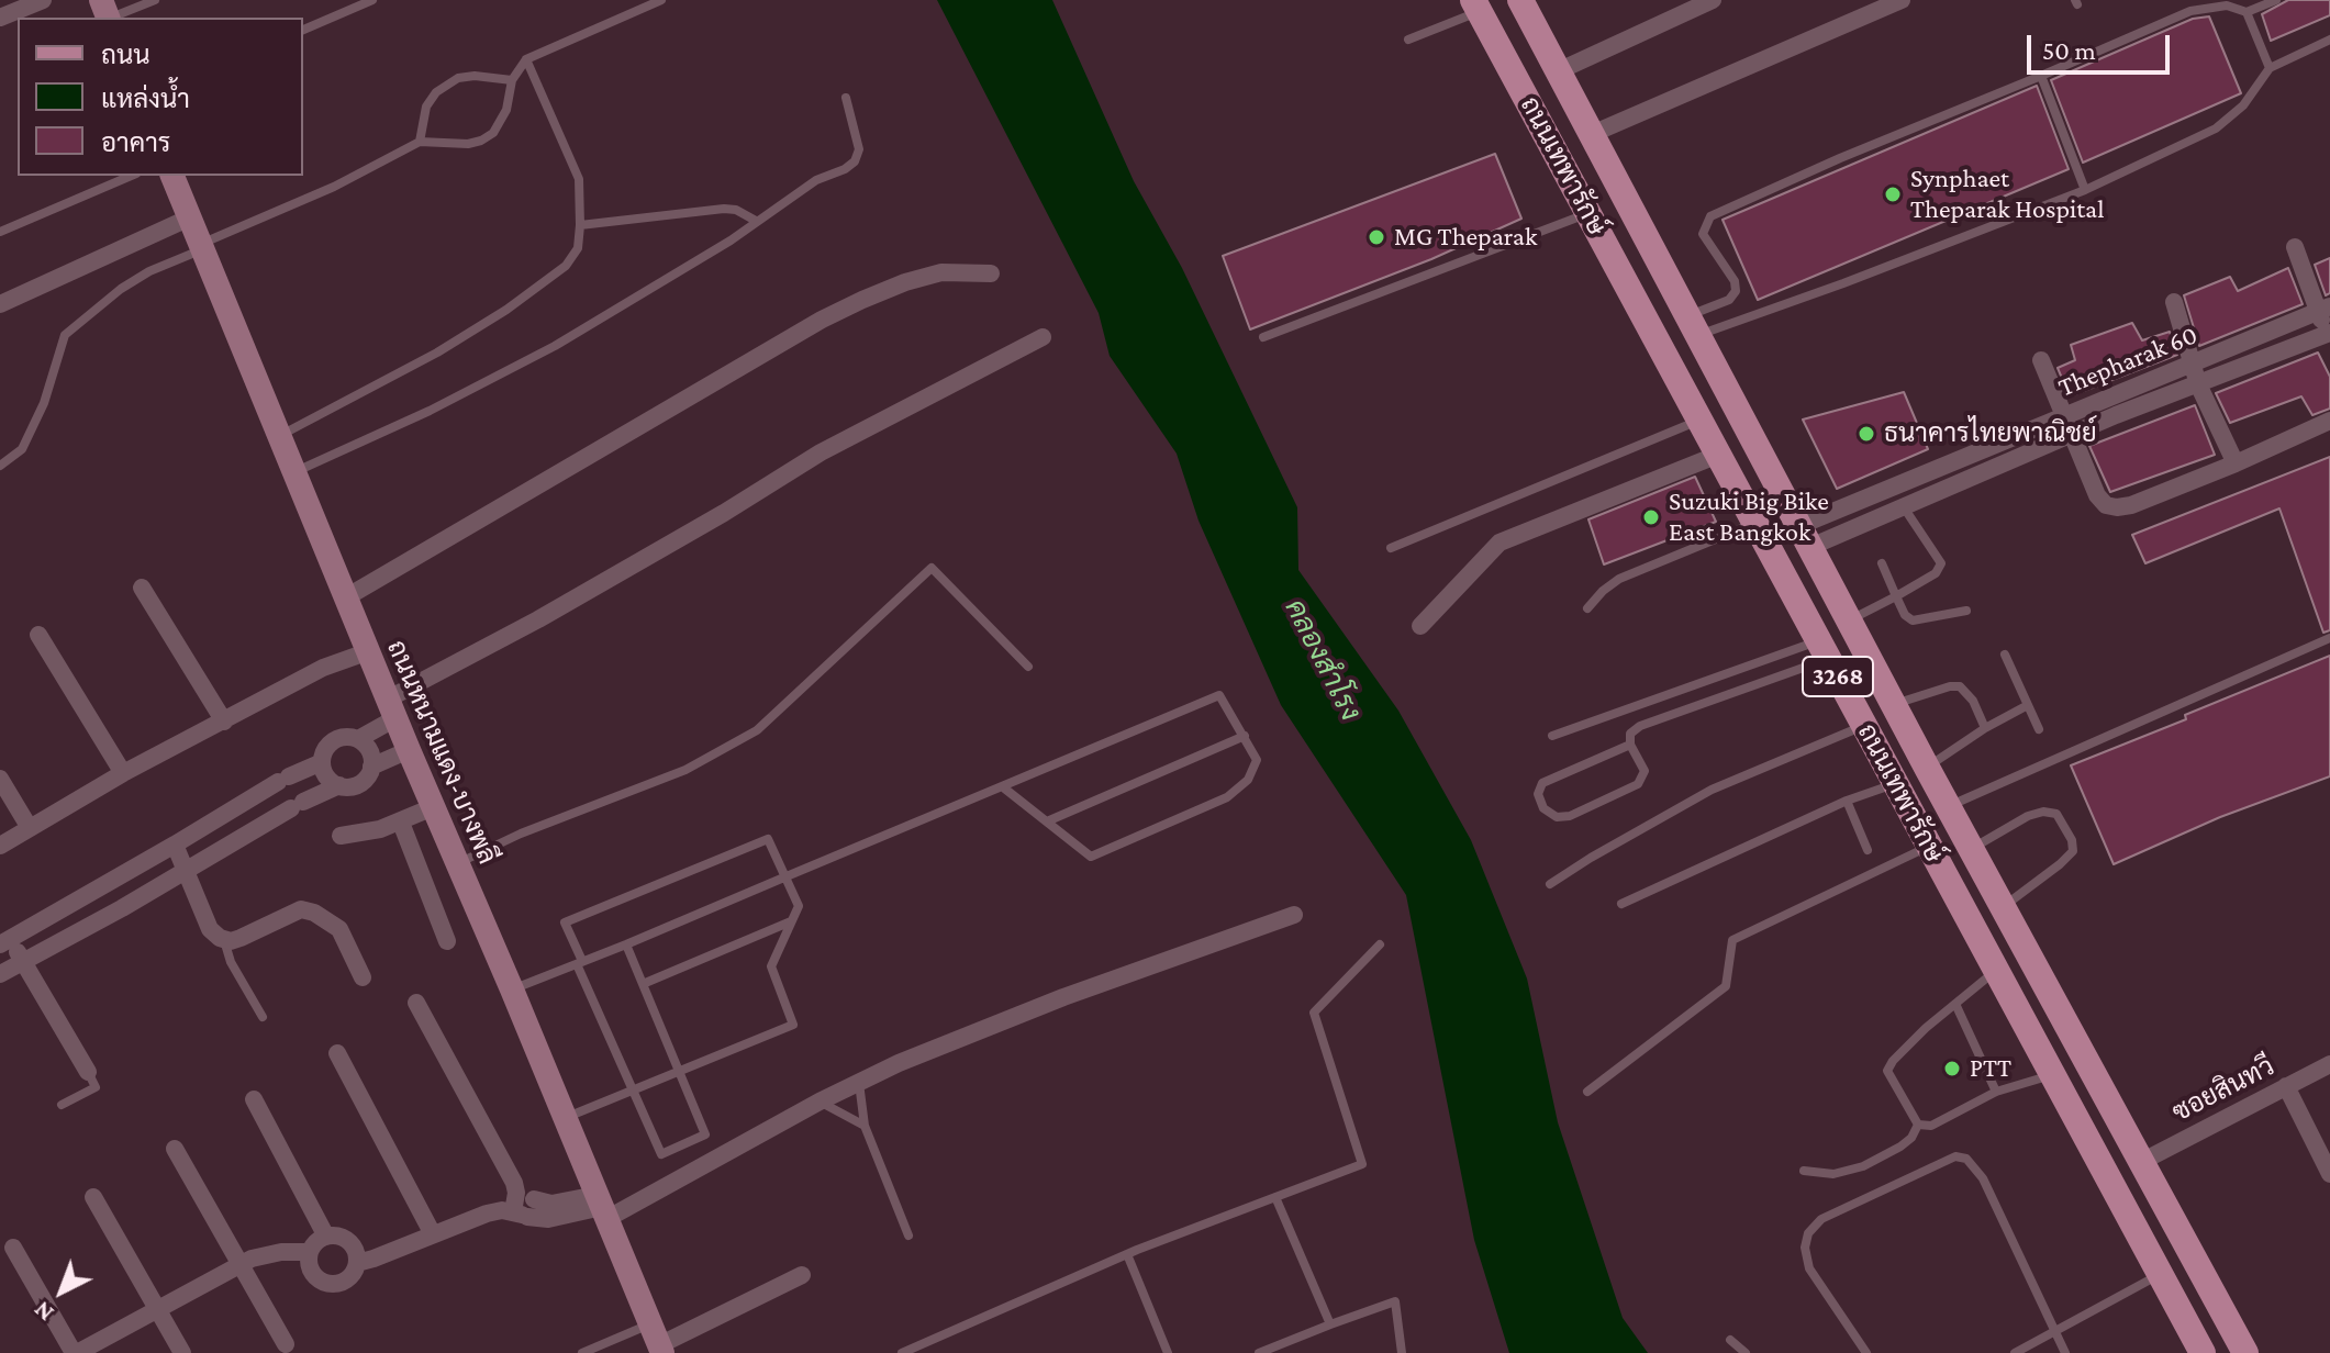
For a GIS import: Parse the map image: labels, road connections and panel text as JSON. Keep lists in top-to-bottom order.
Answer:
{
  "streets": {
    "main road": ["ถนนเทพารักษ์", "3268", "ถนนหนามแดง-บางพลี"],
    "street": ["Thepharak 60", "ซอยสินทวี"]
  },
  "crossings": [
    ["ถนนเทพารักษ์", "Thepharak 60"],
    ["ถนนเทพารักษ์", "ซอยสินทวี"]
  ],
  "water": ["คลองสำโรง"],
  "places": [
    "Synphaet Theparak Hospital",
    "MG Theparak",
    "ธนาคารไทยพาณิชย์",
    "Suzuki Big Bike East Bangkok",
    "PTT"
  ],
  "legend": ["ถนน", "แหล่งน้ำ", "อาคาร"],
  "scale_bar": "50 m",
  "north": "bottom left"
}
